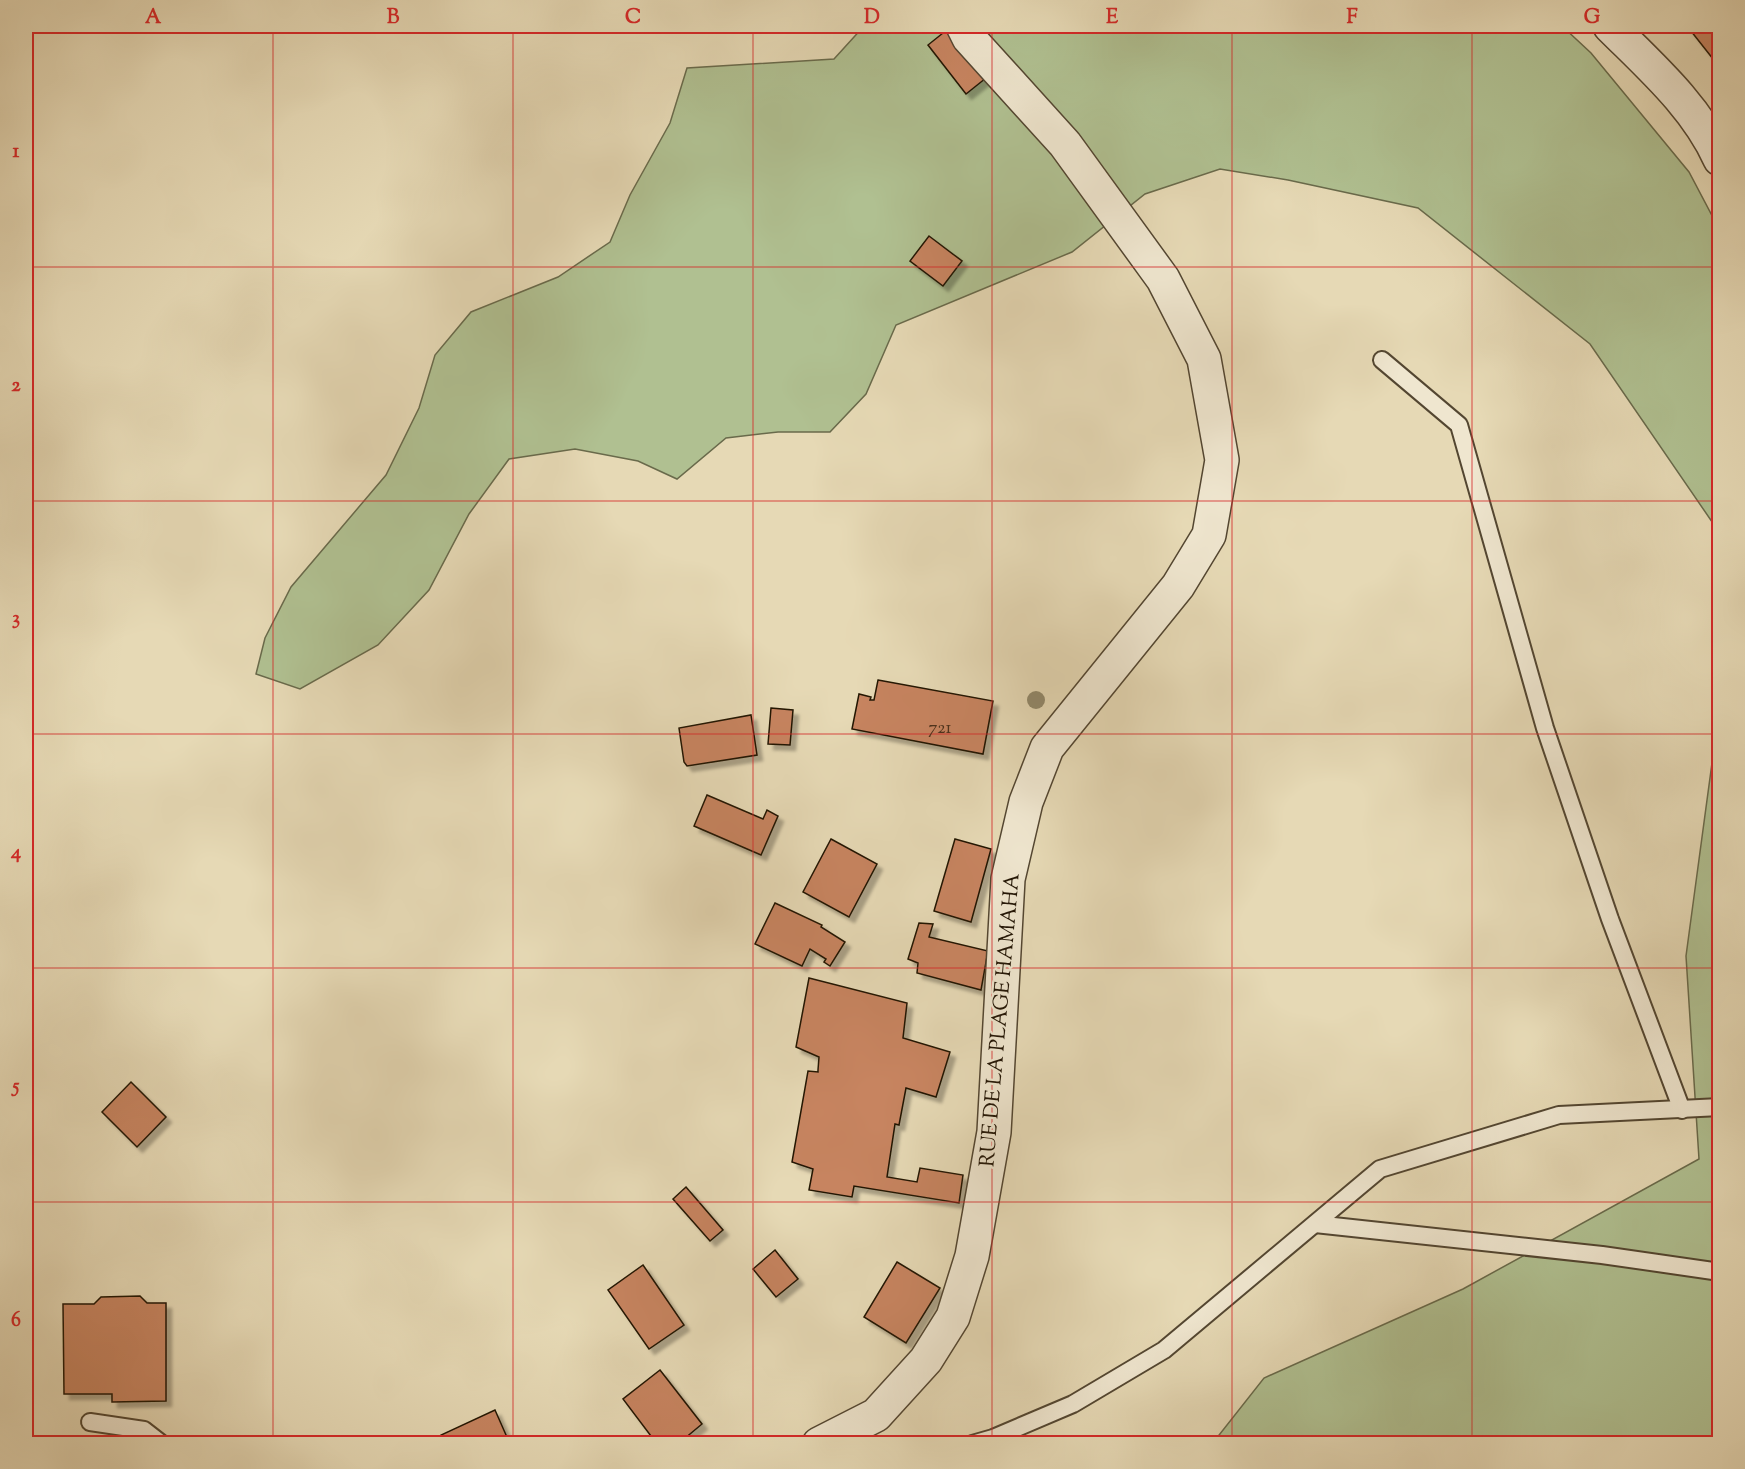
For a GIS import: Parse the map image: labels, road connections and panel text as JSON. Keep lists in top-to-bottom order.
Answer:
{
  "streets": {
    "street": ["RUE DE LA PLAGE HAMAHA"]
  },
  "house_numbers": ["721"],
  "grid": {
    "columns": [
      "A",
      "B",
      "C",
      "D",
      "E",
      "F",
      "G"
    ],
    "rows": [
      "1",
      "2",
      "3",
      "4",
      "5",
      "6"
    ]
  }
}
